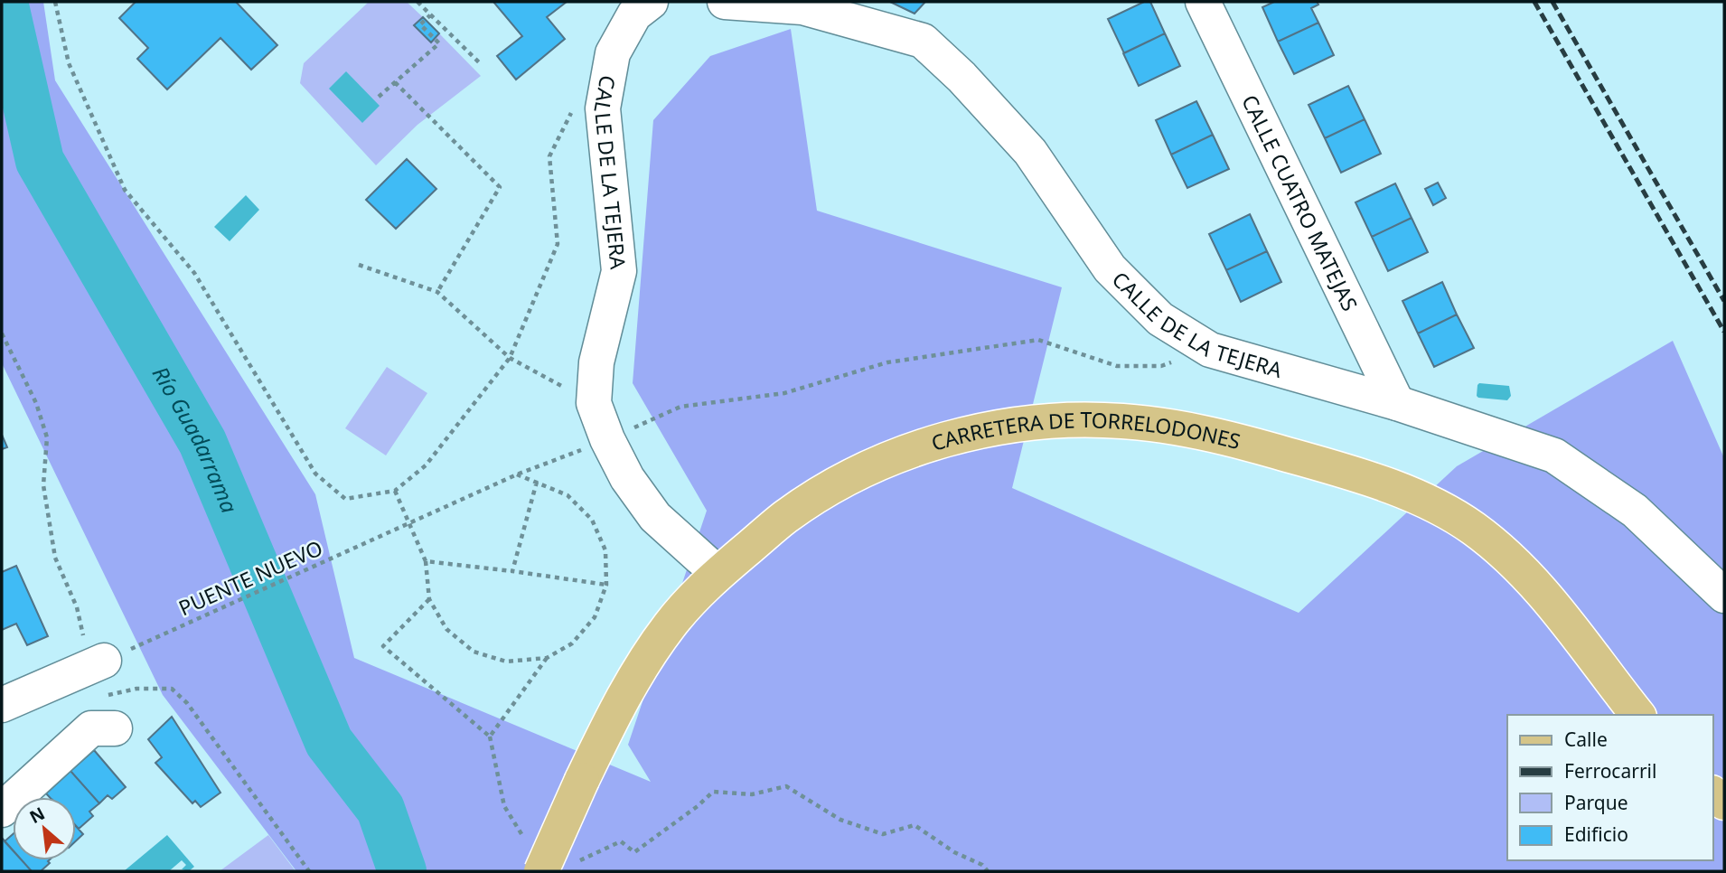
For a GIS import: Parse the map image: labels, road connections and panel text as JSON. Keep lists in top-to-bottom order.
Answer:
{
  "streets": {
    "main road": ["CARRETERA DE TORRELODONES"],
    "street": ["CALLE DE LA TEJERA", "CALLE CUATRO MATEJAS"],
    "path": ["PUENTE NUEVO"]
  },
  "crossings": [
    ["CALLE DE LA TEJERA", "CALLE CUATRO MATEJAS"],
    ["CALLE DE LA TEJERA", "CARRETERA DE TORRELODONES"],
    ["CALLE DE LA TEJERA", "PUENTE NUEVO"]
  ],
  "water": ["Río Guadarrama"],
  "legend": [
    "Calle",
    "Ferrocarril",
    "Parque",
    "Edificio"
  ],
  "north": "top left"
}
